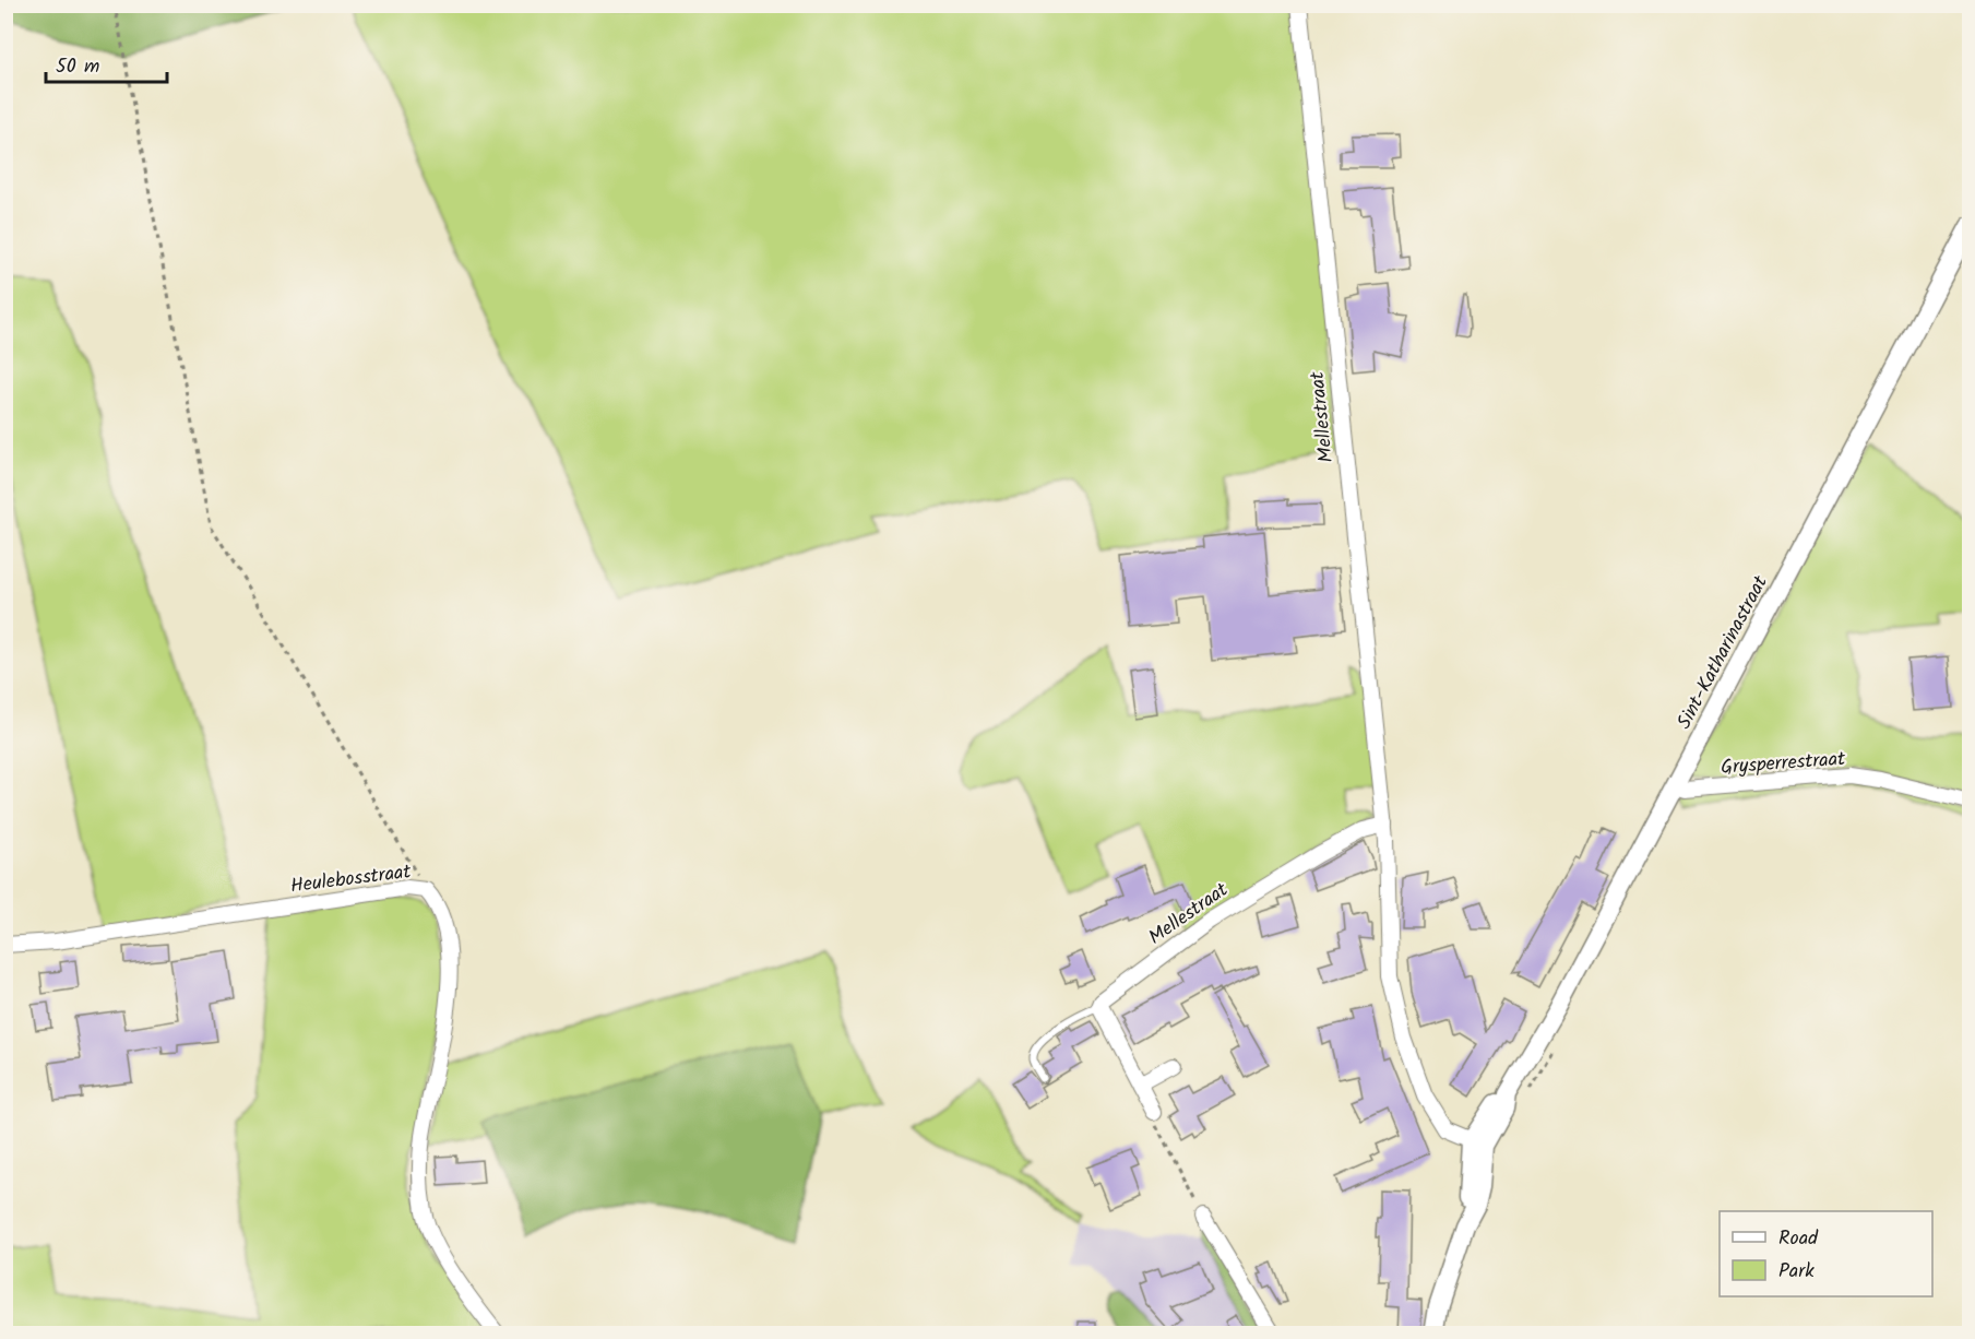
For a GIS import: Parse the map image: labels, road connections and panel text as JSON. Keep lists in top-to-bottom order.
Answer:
{
  "streets": {
    "street": [
      "Mellestraat",
      "Sint-Katharinastraat",
      "Grysperrestraat",
      "Heulebosstraat"
    ]
  },
  "crossings": [
    ["Mellestraat", "Sint-Katharinastraat"],
    ["Sint-Katharinastraat", "Grysperrestraat"]
  ],
  "legend": ["Road", "Park"],
  "scale_bar": "50 m"
}
